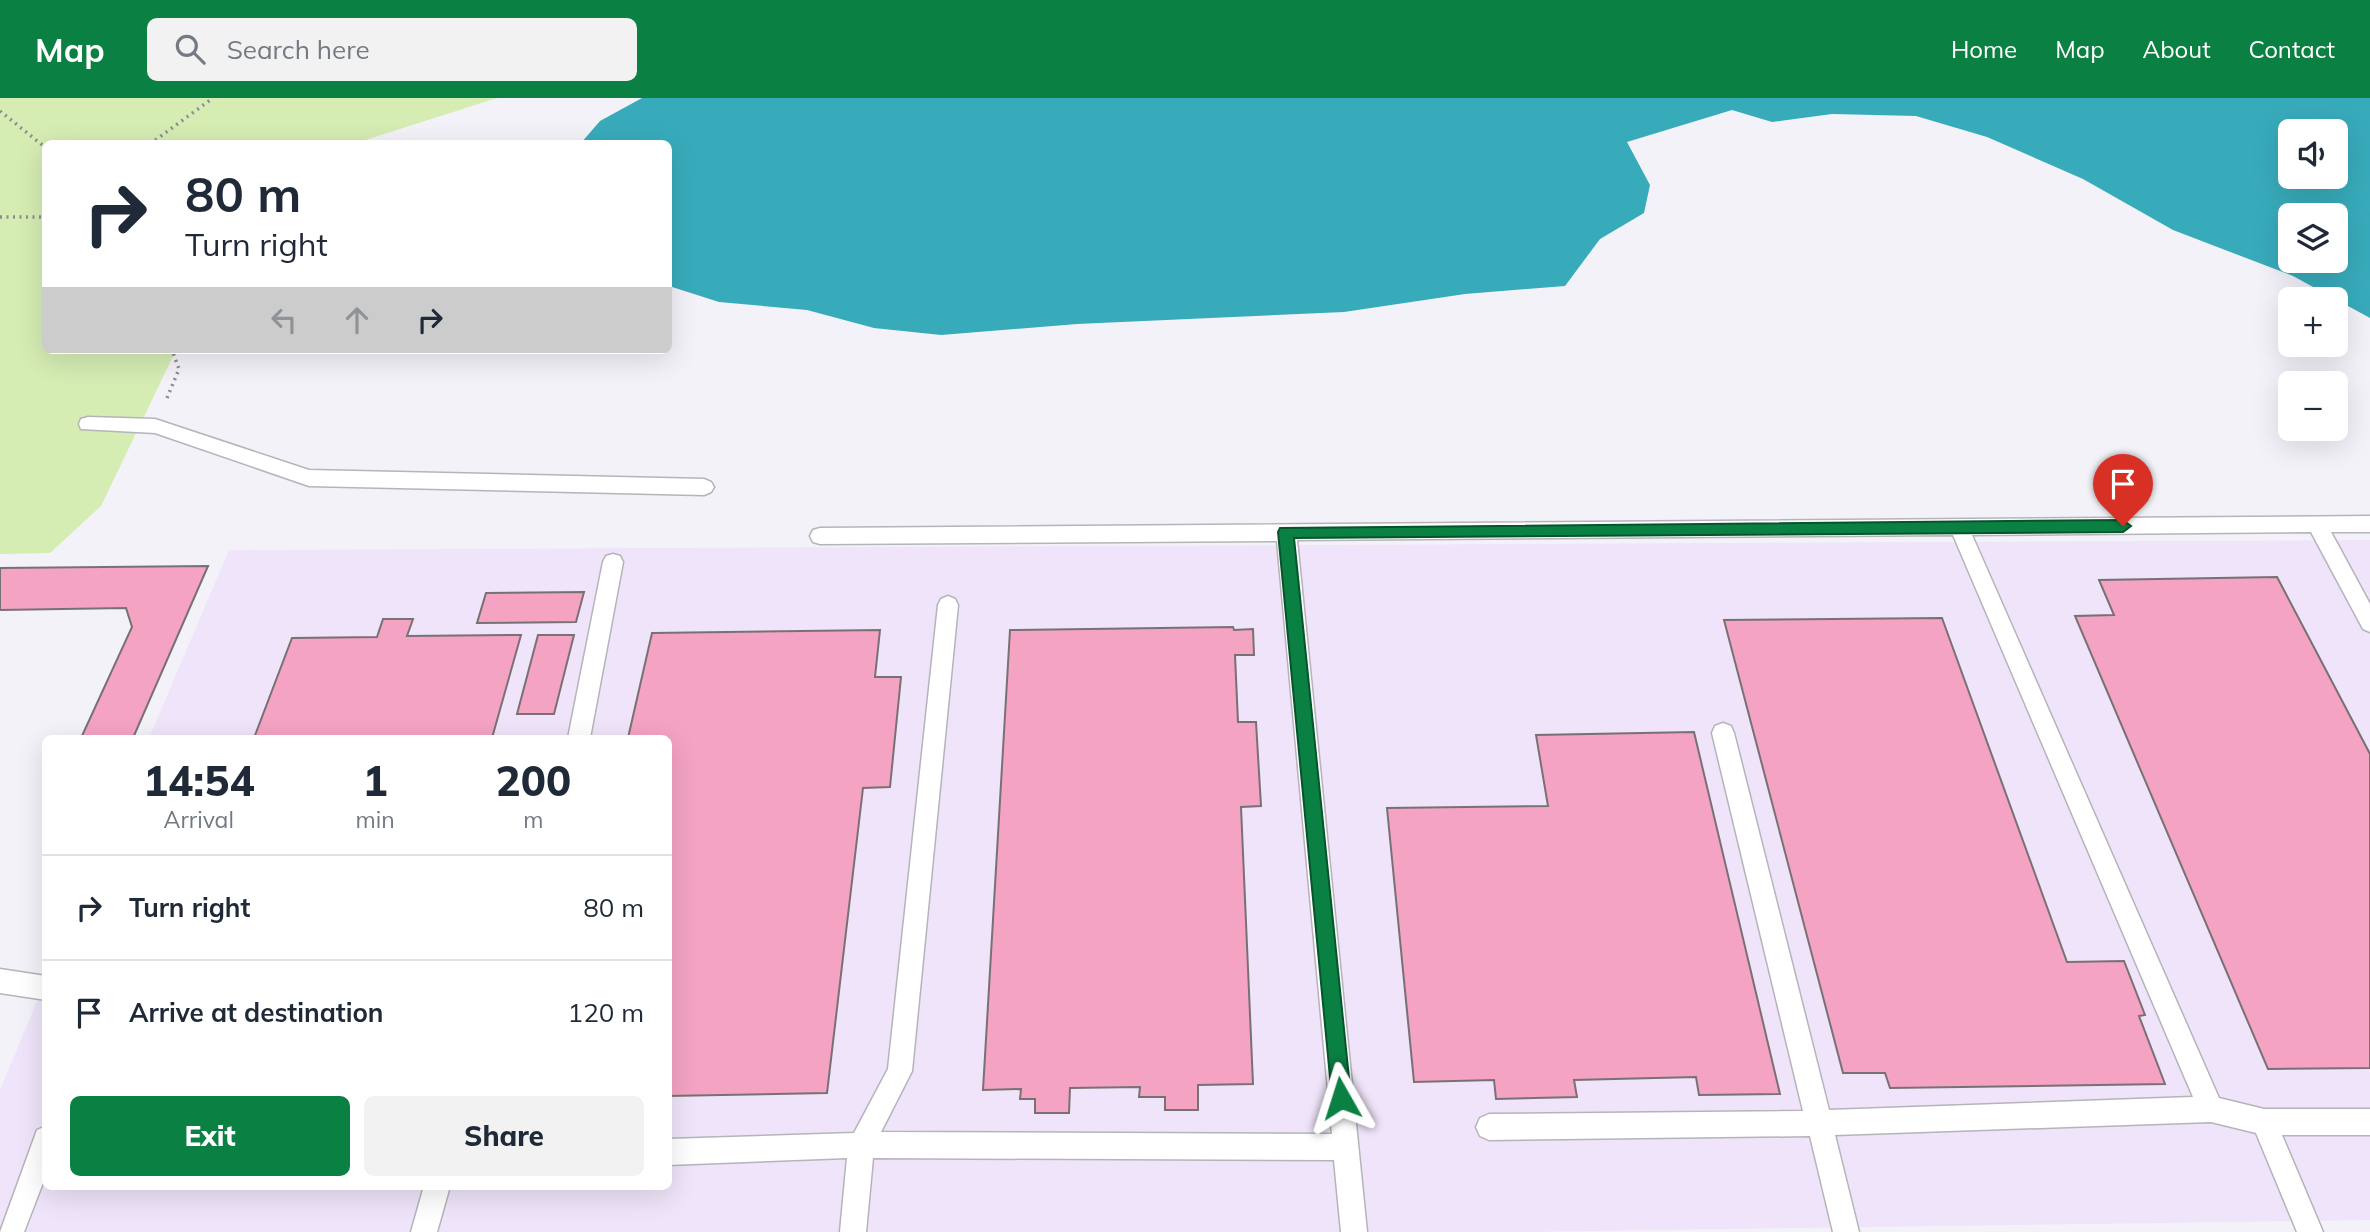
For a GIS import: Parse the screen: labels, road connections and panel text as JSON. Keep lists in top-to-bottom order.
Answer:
{
  "page": {
    "header": "Map",
    "search": "Search here",
    "nav": [
      "Home",
      "Map",
      "About",
      "Contact"
    ],
    "map_buttons": ["+", "−"],
    "turn": ["80 m", "Turn right"],
    "eta": [
      "14:54",
      "Arrival",
      "1",
      "min",
      "200",
      "m"
    ],
    "list": [
      {
        "name": "Turn right",
        "value": "80 m"
      },
      {
        "name": "Arrive at destination",
        "value": "120 m"
      }
    ],
    "buttons": ["Exit", "Share"]
  }
}
